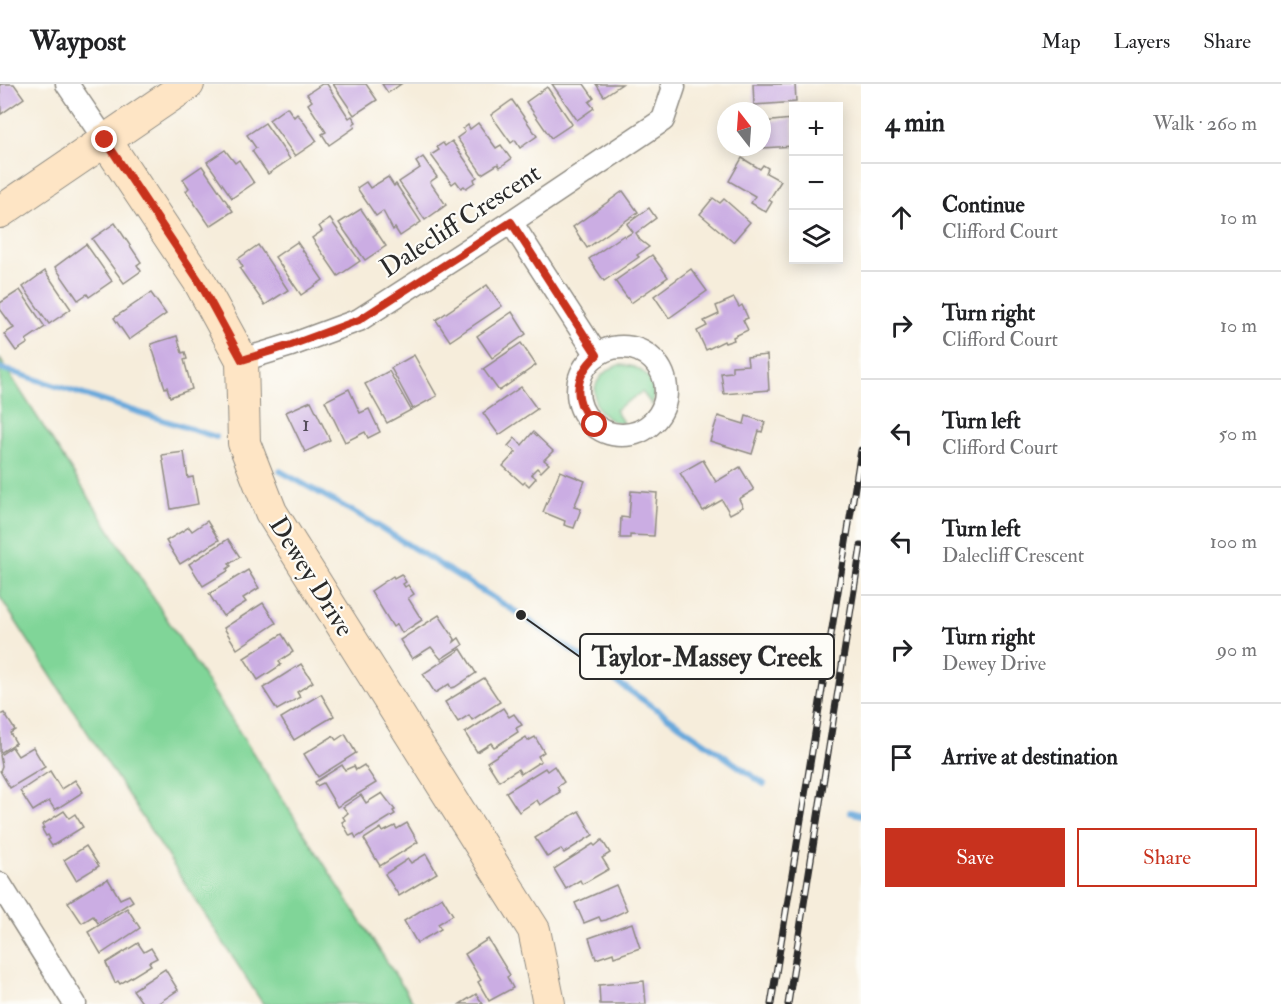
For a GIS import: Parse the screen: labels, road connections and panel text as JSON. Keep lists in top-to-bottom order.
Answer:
{
  "streets": {
    "street": ["Dalecliff Crescent", "Dewey Drive"]
  },
  "crossings": [
    ["Dalecliff Crescent", "Dewey Drive"]
  ],
  "places": ["Taylor-Massey Creek"],
  "house_numbers": ["1"],
  "north": "top",
  "page": {
    "header": "Waypost",
    "nav": ["Map", "Layers", "Share"],
    "heading": ["4 min", "Walk · 260 m"],
    "map_buttons": ["+", "−"],
    "list": [
      ["Continue", "Clifford Court", "10 m"],
      ["Turn right", "Clifford Court", "10 m"],
      ["Turn left", "Clifford Court", "50 m"],
      ["Turn left", "Dalecliff Crescent", "100 m"],
      ["Turn right", "Dewey Drive", "90 m"],
      "Arrive at destination"
    ],
    "buttons": ["Save", "Share"]
  }
}
